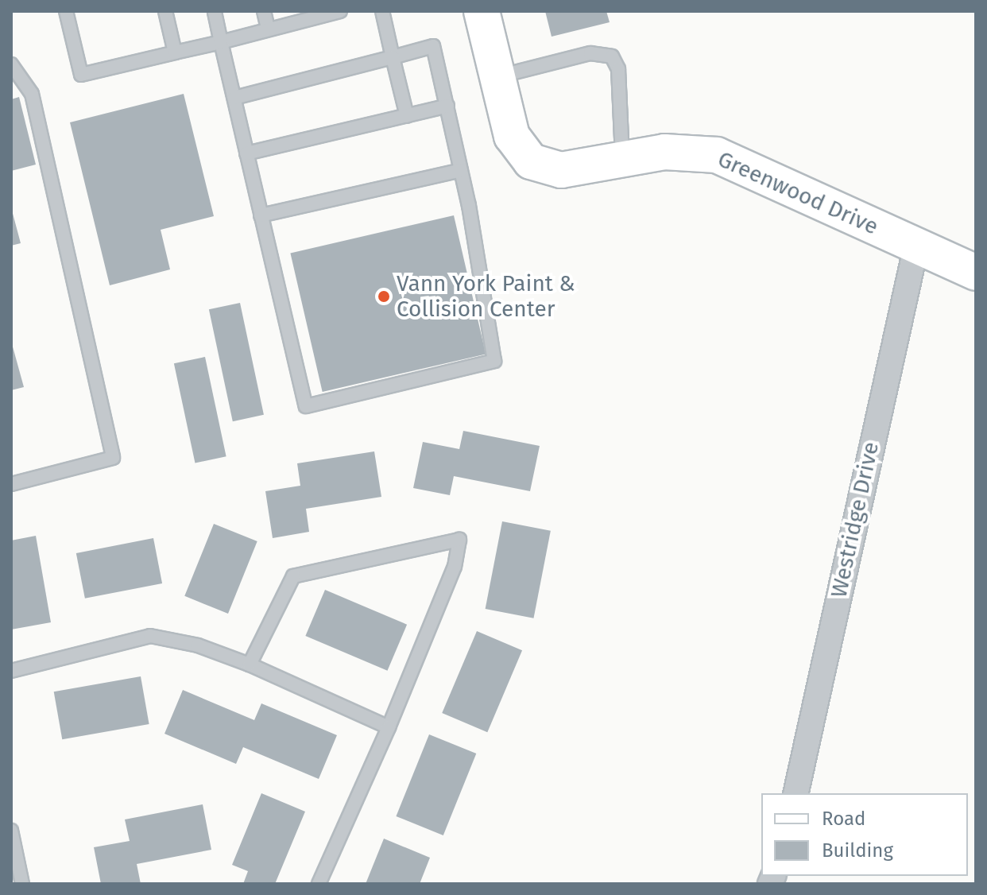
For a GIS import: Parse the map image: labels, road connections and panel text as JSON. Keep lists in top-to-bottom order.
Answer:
{
  "streets": {
    "street": ["Greenwood Drive", "Westridge Drive"]
  },
  "crossings": [
    ["Greenwood Drive", "Westridge Drive"]
  ],
  "places": ["Vann York Paint & Collision Center"],
  "legend": ["Road", "Building"]
}
